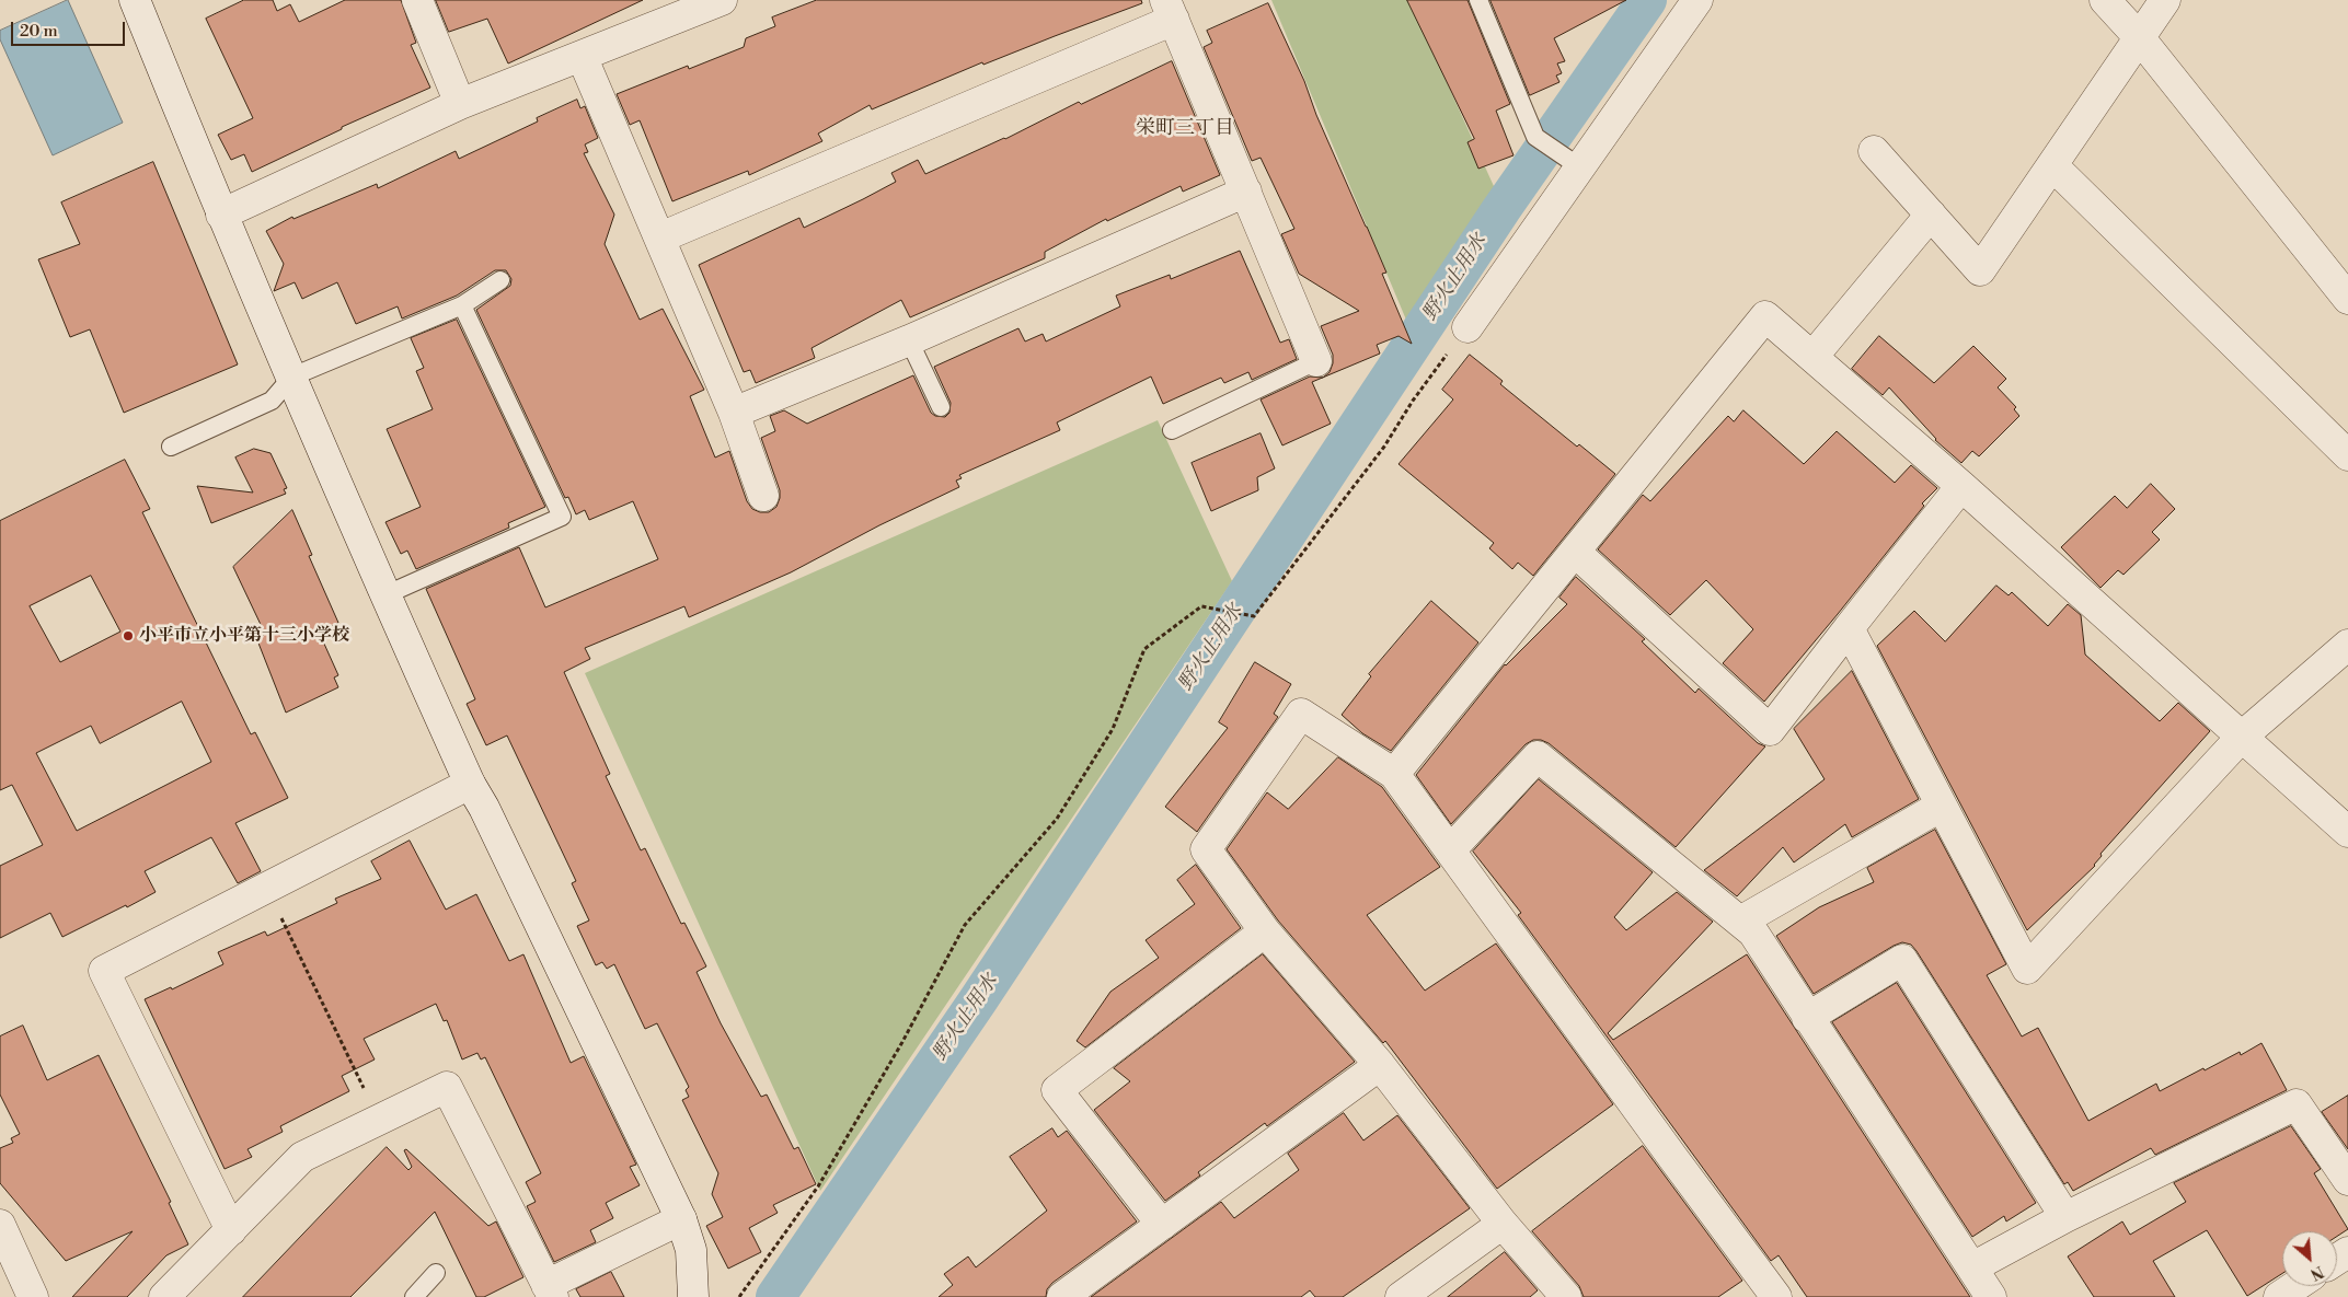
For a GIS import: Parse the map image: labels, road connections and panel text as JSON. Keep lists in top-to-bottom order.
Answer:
{
  "districts": ["栄町三丁目"],
  "water": ["野火止用水"],
  "places": ["小平市立小平第十三小学校"],
  "scale_bar": "20 m",
  "north": "bottom right"
}
